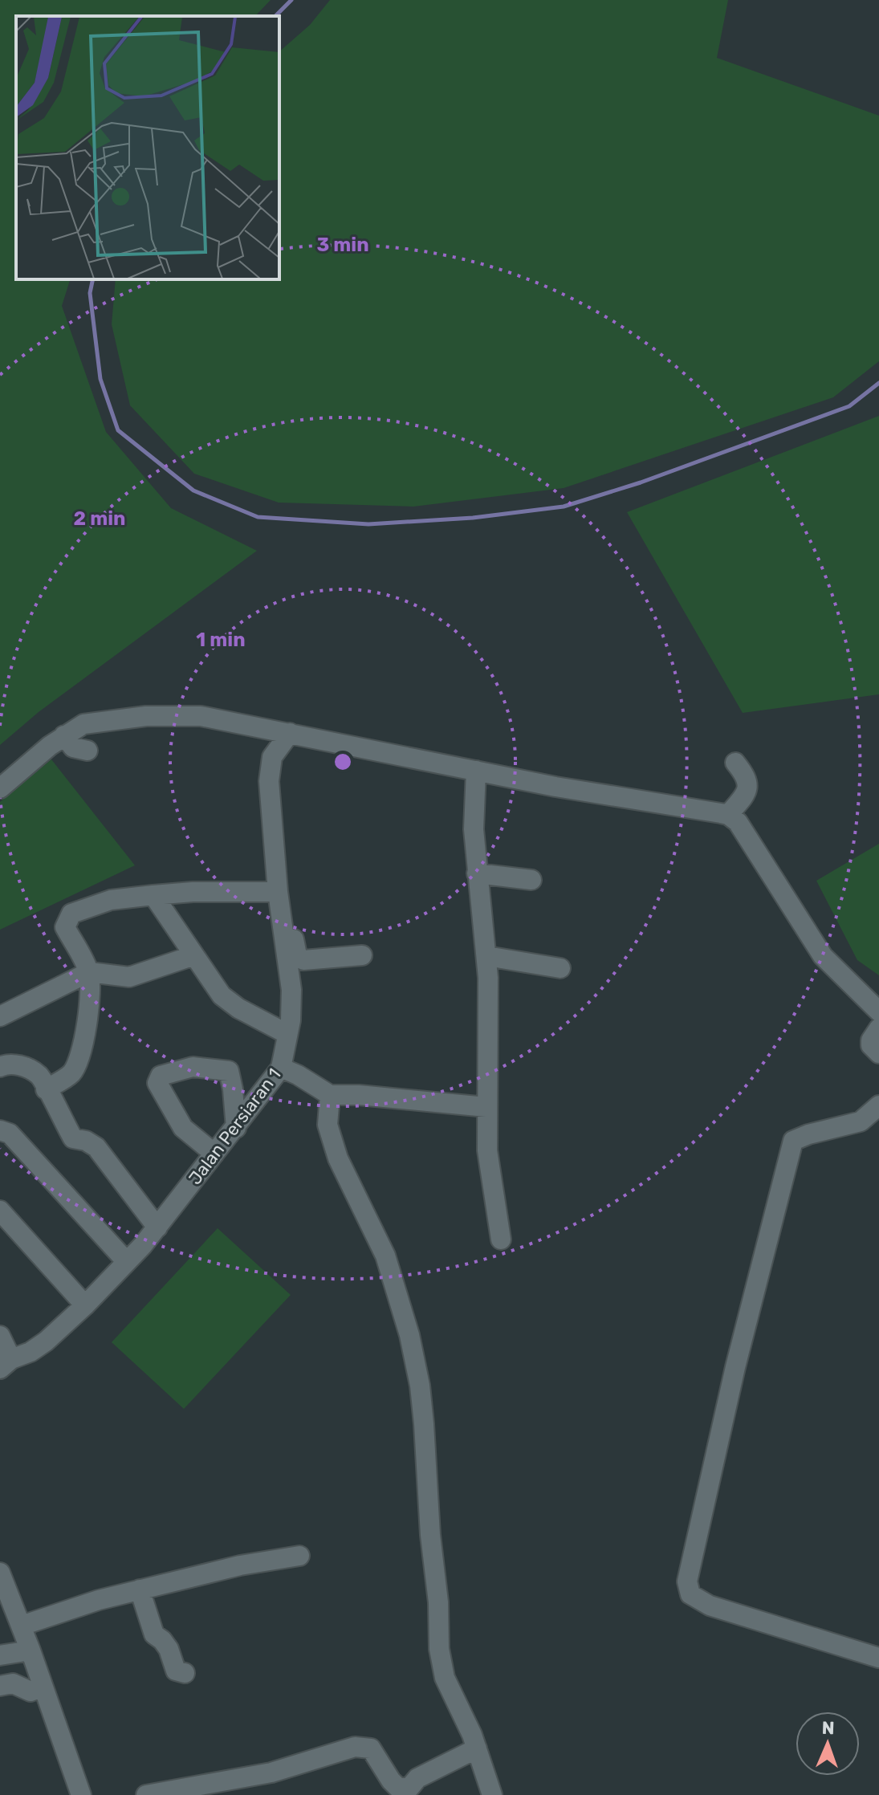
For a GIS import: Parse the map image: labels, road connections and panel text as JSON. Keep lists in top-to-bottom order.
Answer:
{
  "streets": {
    "street": ["Jalan Persiaran 1"]
  },
  "north": "top",
  "rings": ["3 min", "2 min", "1 min"]
}
